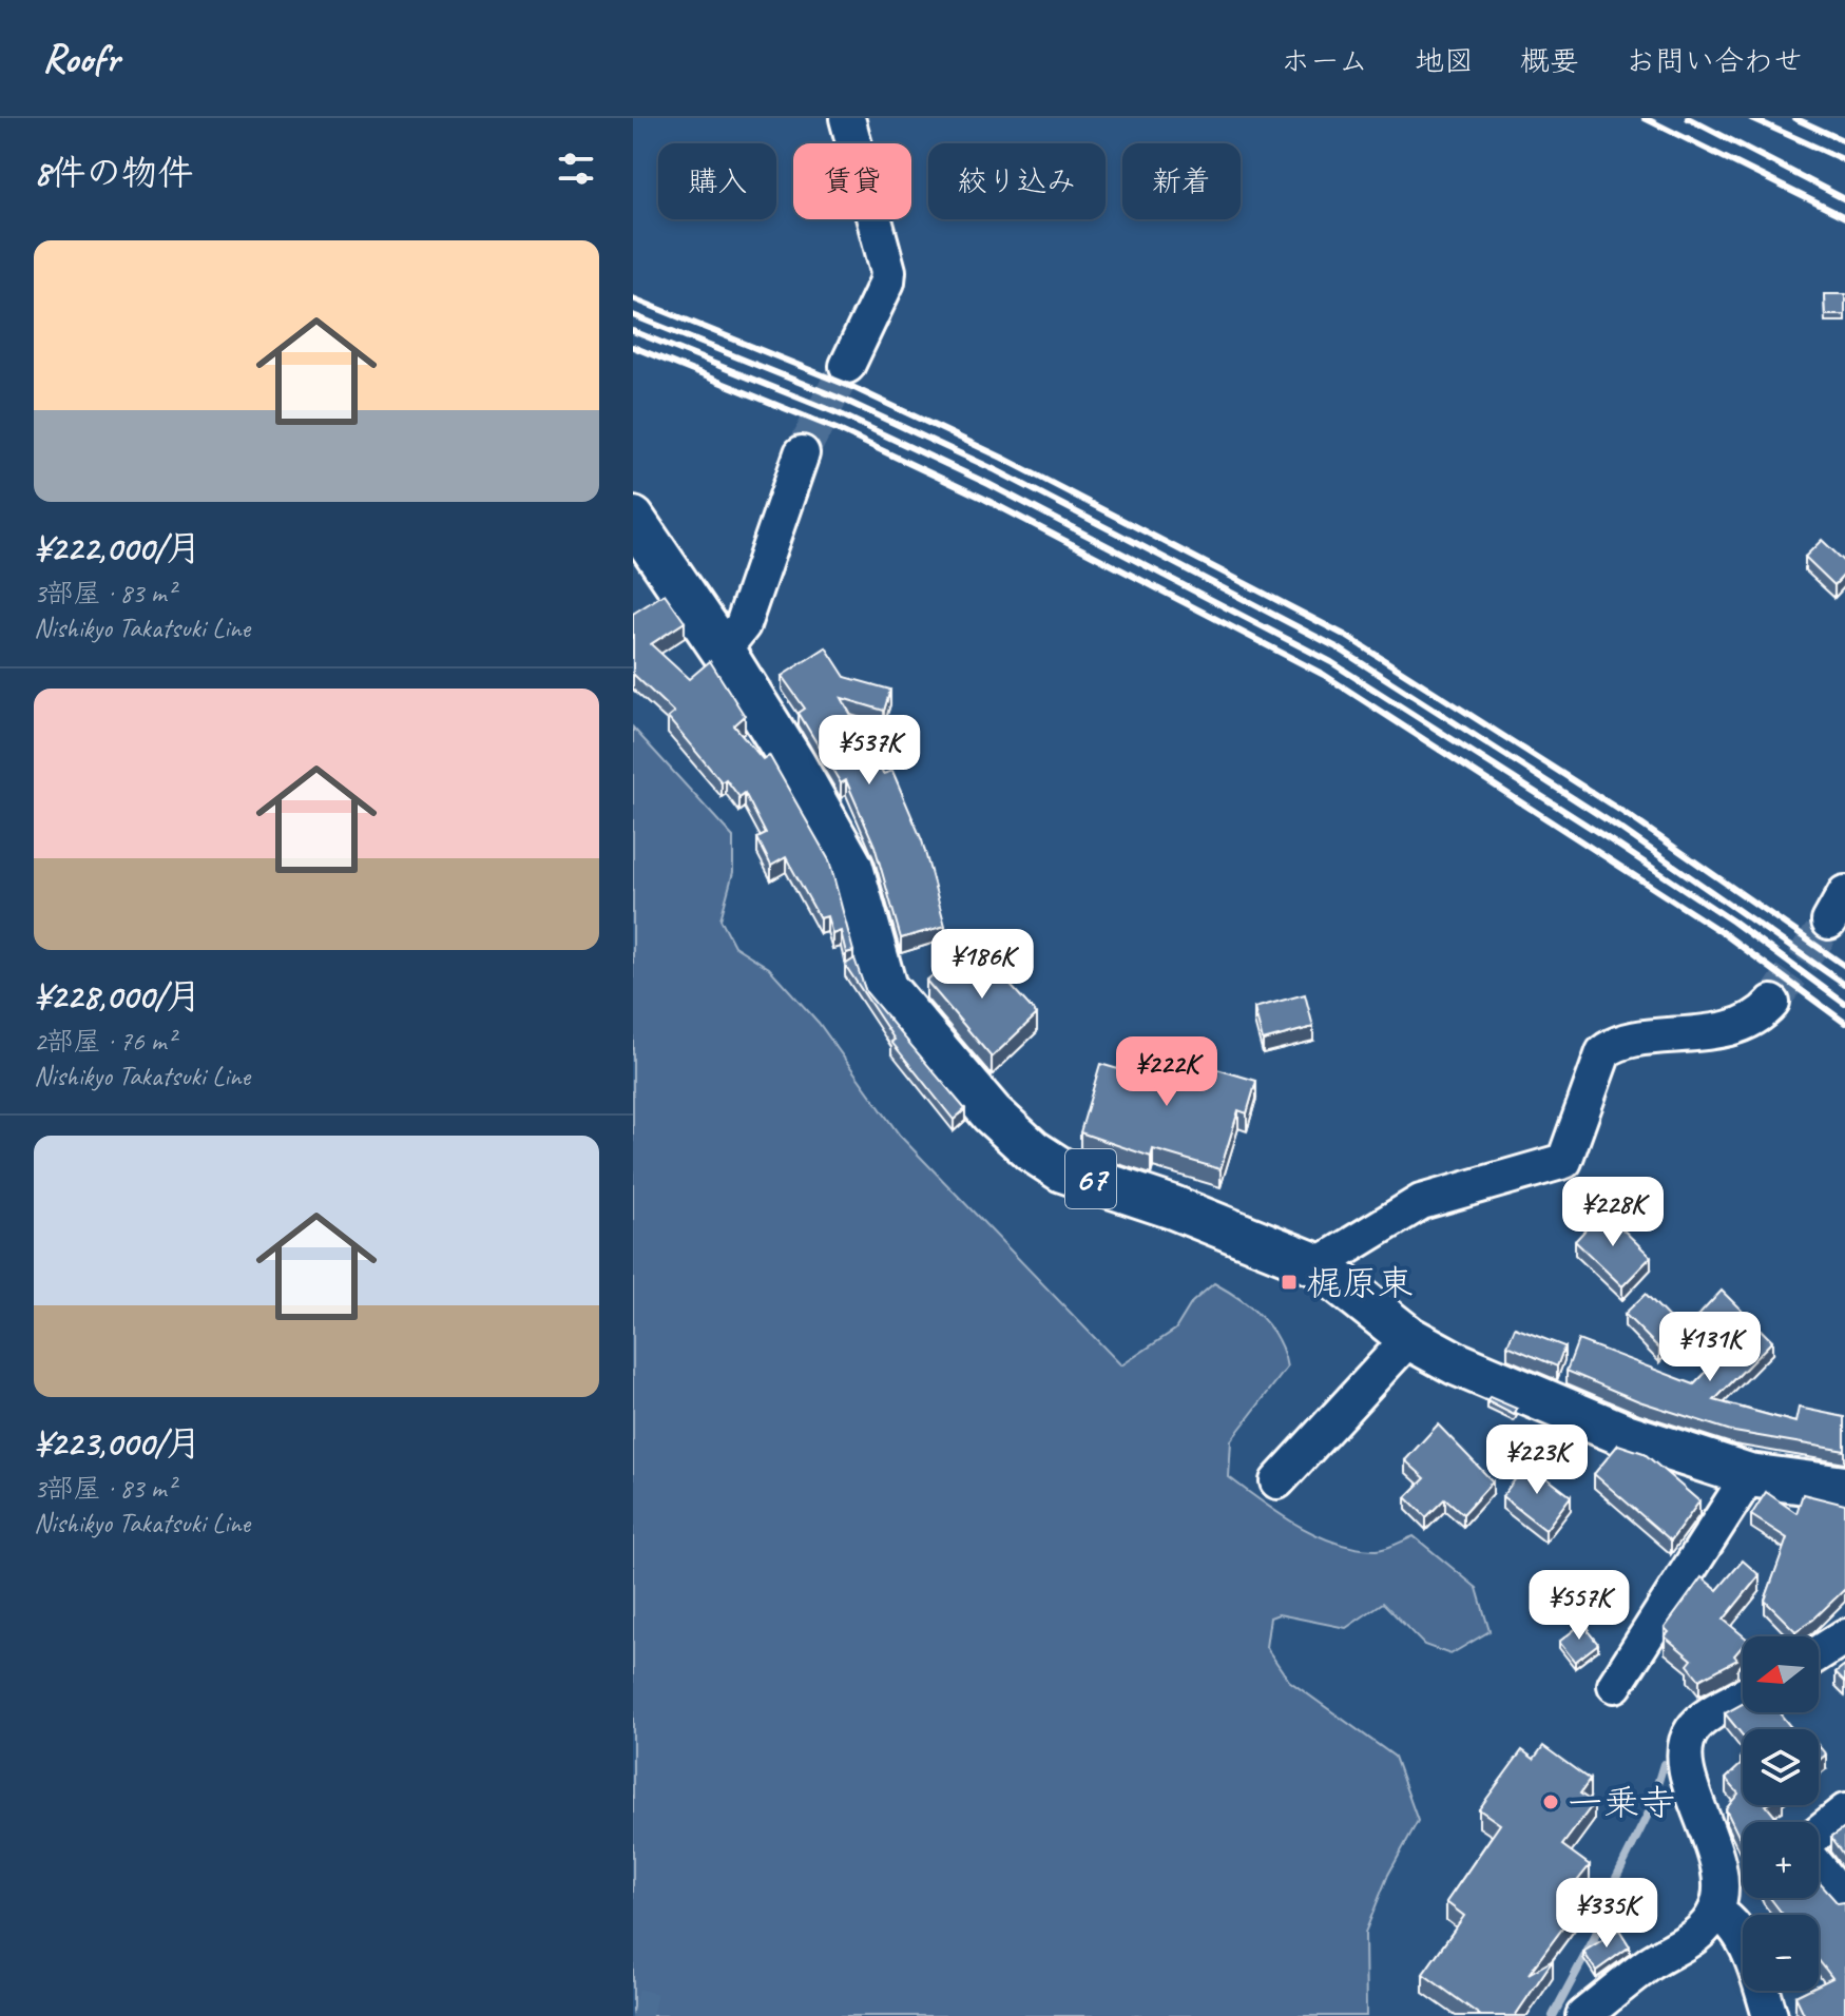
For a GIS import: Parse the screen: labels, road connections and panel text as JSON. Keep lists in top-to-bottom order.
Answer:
{
  "streets": {
    "main road": ["67"]
  },
  "places": {
    "transit": ["梶原東"],
    "other": ["一乗寺"]
  },
  "north": "left",
  "page": {
    "header": "Roofr",
    "nav": [
      "ホーム",
      "地図",
      "概要",
      "お問い合わせ"
    ],
    "heading": "8件の物件",
    "chip": [
      "購入",
      "賃貸",
      "絞り込み",
      "新着"
    ],
    "list": [
      {
        "name": "¥222,000/月",
        "note": "3部屋 · 83 m² · Nishikyo Takatsuki Line"
      },
      {
        "name": "¥228,000/月",
        "note": "2部屋 · 76 m² · Nishikyo Takatsuki Line"
      },
      {
        "name": "¥223,000/月",
        "note": "3部屋 · 83 m² · Nishikyo Takatsuki Line"
      }
    ],
    "price": [
      "¥537K",
      "¥186K",
      "¥222K",
      "¥228K",
      "¥131K",
      "¥223K",
      "¥557K",
      "¥335K"
    ],
    "map_buttons": ["+", "−"]
  }
}
